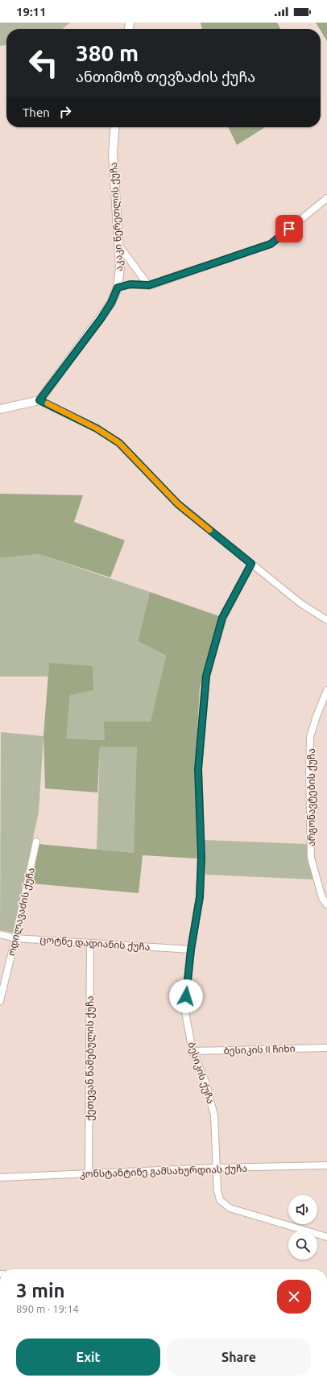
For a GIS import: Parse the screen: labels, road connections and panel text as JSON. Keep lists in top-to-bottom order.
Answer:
{
  "streets": {
    "street": [
      "აკაკი წერეთლის ქუჩა",
      "არგონავტების ქუჩა",
      "ოდილავაძის ქუჩა",
      "ცოტნე დადიანის ქუჩა",
      "ბესიკის II ჩიხი",
      "ქეთევან წამებულის ქუჩა",
      "ბესიკის ქუჩა",
      "კონსტანტინე გამსახურდიას ქუჩა"
    ]
  },
  "crossings": [
    ["ოდილავაძის ქუჩა", "ცოტნე დადიანის ქუჩა"],
    ["ცოტნე დადიანის ქუჩა", "ქეთევან წამებულის ქუჩა"],
    ["ცოტნე დადიანის ქუჩა", "ბესიკის ქუჩა"],
    ["ბესიკის II ჩიხი", "ბესიკის ქუჩა"],
    ["ქეთევან წამებულის ქუჩა", "კონსტანტინე გამსახურდიას ქუჩა"],
    ["ბესიკის ქუჩა", "კონსტანტინე გამსახურდიას ქუჩა"]
  ],
  "page": {
    "status": "19:11",
    "turn": ["380 m", "ანთიმოზ თევზაძის ქუჩა"],
    "then": "Then",
    "heading": ["3 min", "890 m · 19:14"],
    "buttons": ["Exit", "Share"]
  }
}
